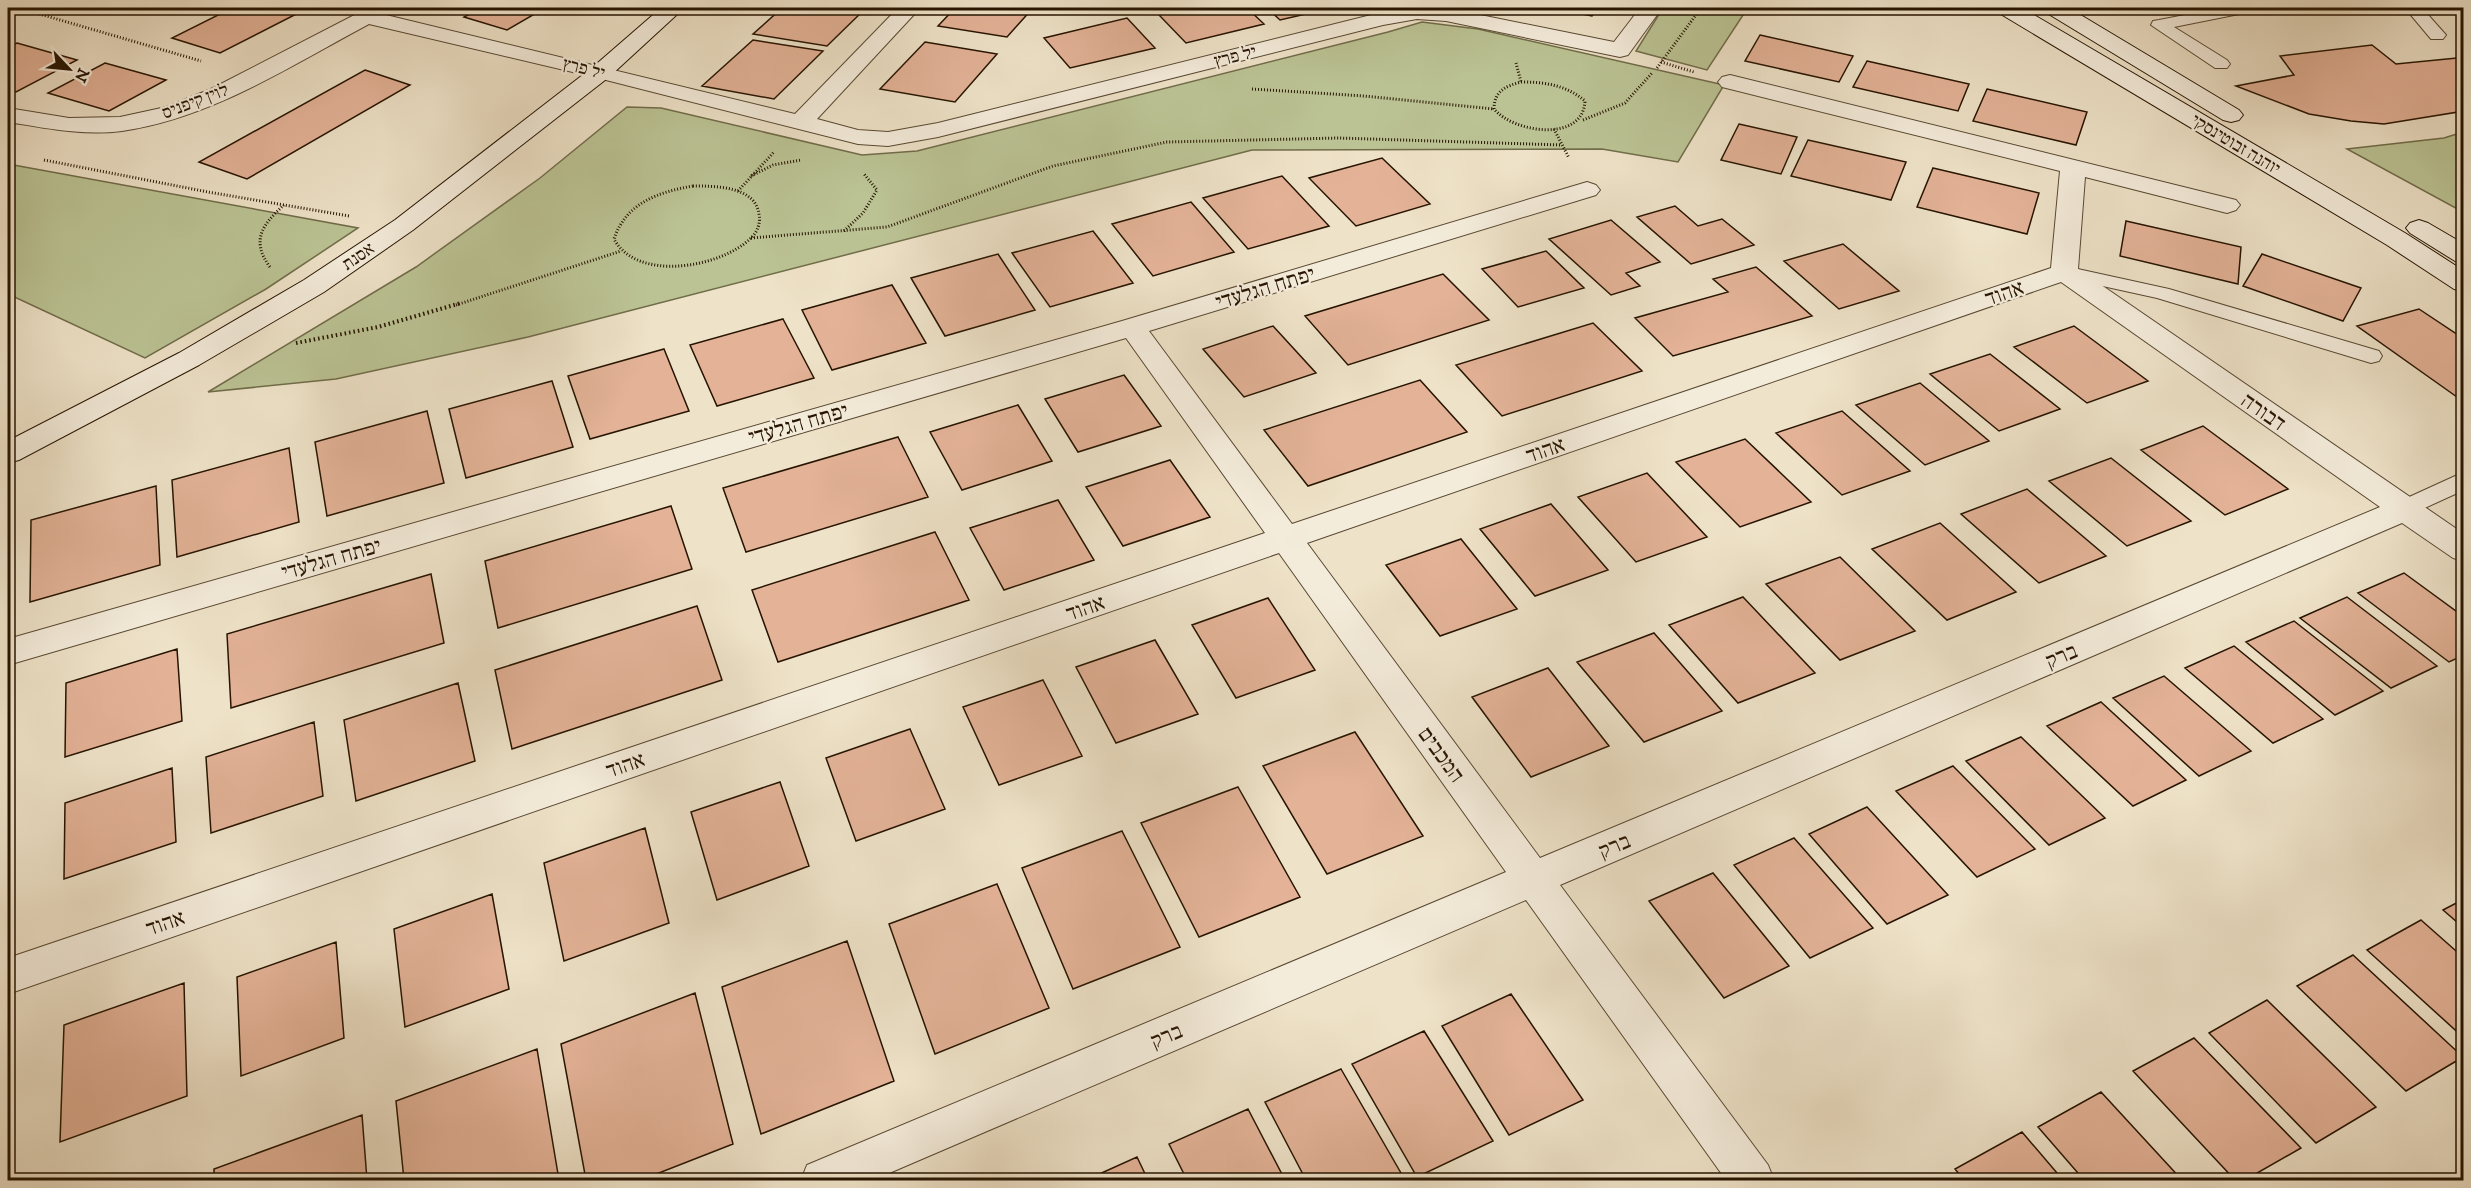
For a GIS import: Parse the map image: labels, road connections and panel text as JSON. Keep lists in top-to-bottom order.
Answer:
{
  "streets": {
    "street": [
      "יל פרץ",
      "לוין קיפניס",
      "יוהנה זבוטינסקי",
      "אסנת",
      "יפתח הגלעדי",
      "אהוד",
      "דבורה",
      "ברק",
      "המכבים"
    ]
  },
  "crossings": [
    ["יל פרץ", "לוין קיפניס"],
    ["יל פרץ", "אסנת"],
    ["יפתח הגלעדי", "המכבים"],
    ["אהוד", "דבורה"],
    ["אהוד", "המכבים"],
    ["דבורה", "ברק"],
    ["ברק", "המכבים"]
  ],
  "north": "bottom right"
}
